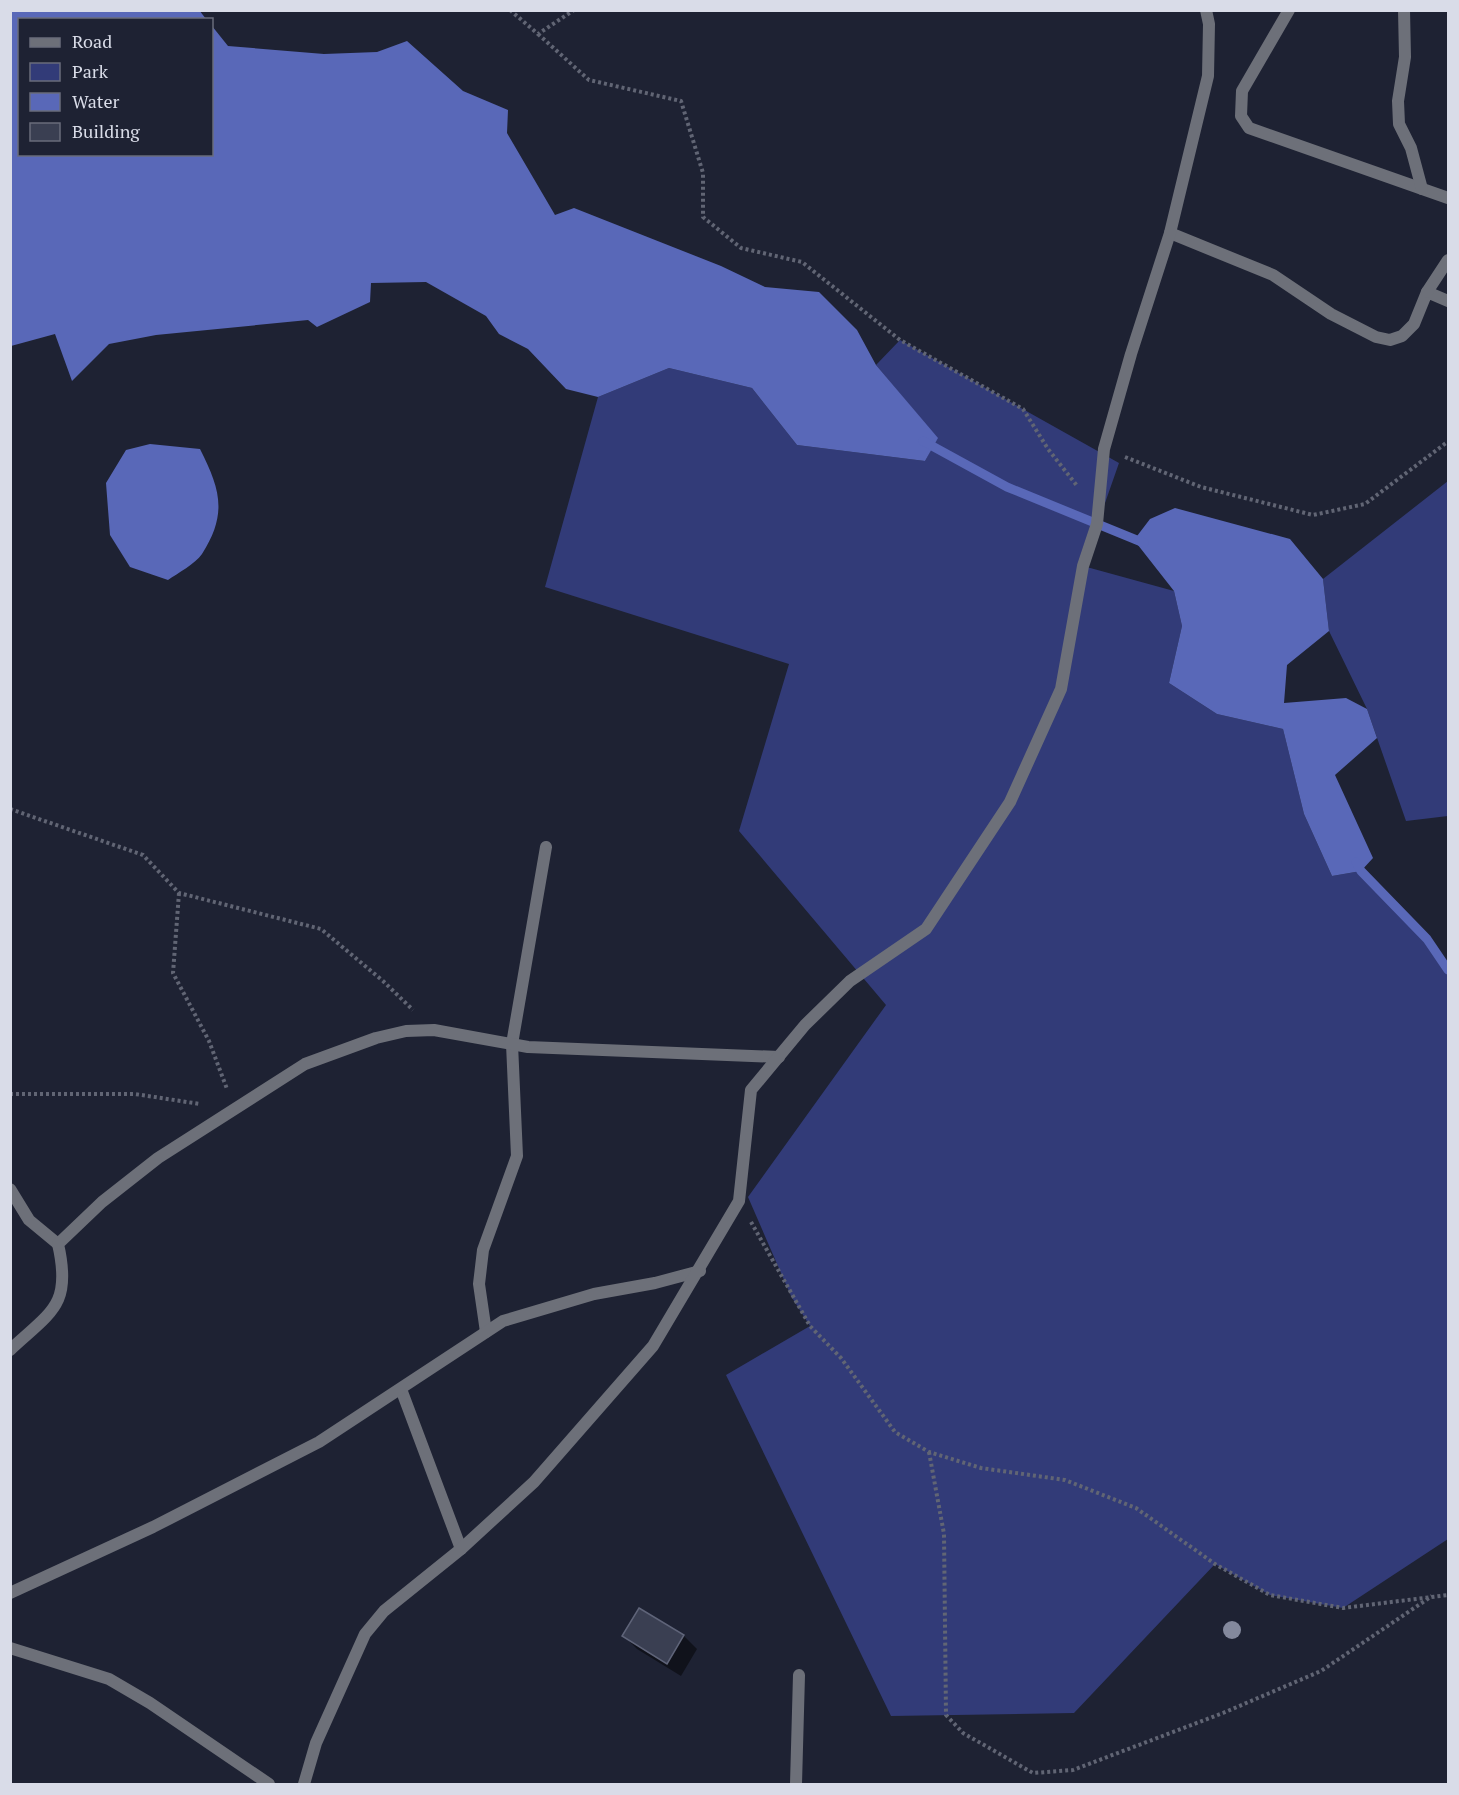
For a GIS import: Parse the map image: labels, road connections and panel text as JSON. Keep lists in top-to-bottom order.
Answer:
{
  "legend": [
    "Road",
    "Park",
    "Water",
    "Building"
  ]
}
